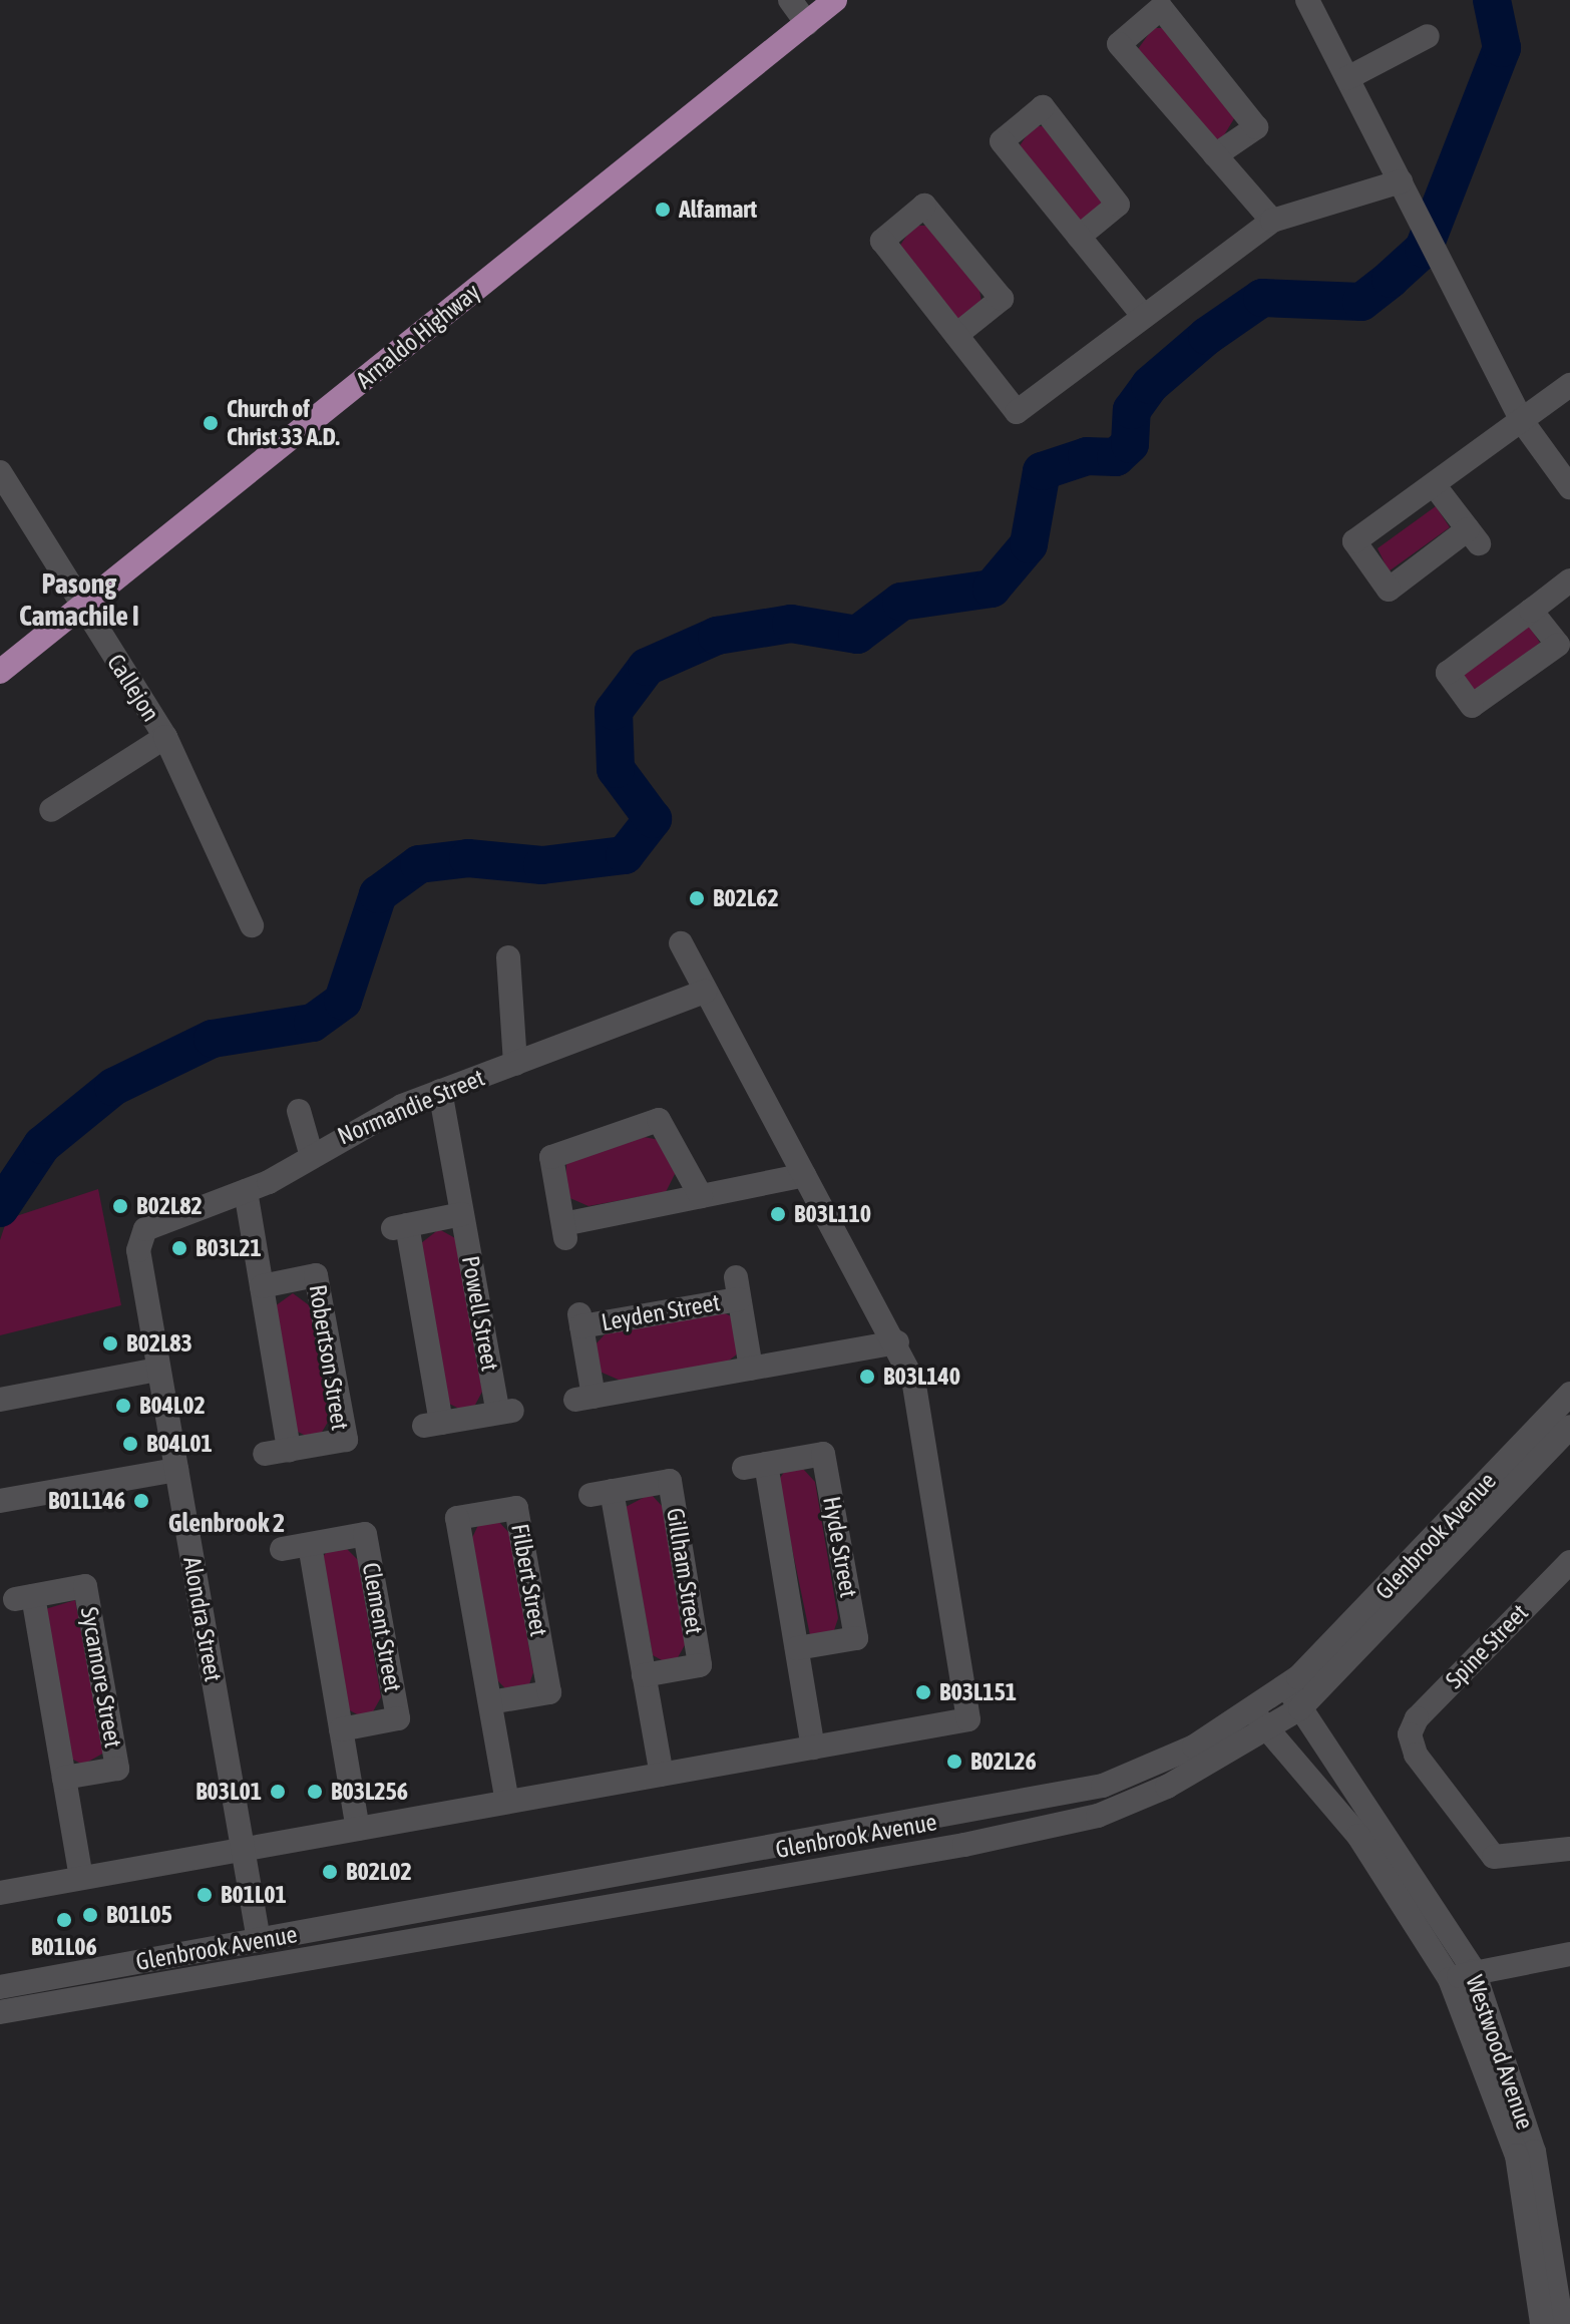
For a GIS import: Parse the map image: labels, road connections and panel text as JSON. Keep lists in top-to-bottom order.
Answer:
{
  "streets": {
    "main road": ["Arnaldo Highway"],
    "street": [
      "Callejon",
      "Normandie Street",
      "Leyden Street",
      "Powell Street",
      "Robertson Street",
      "Glenbrook Avenue",
      "Hyde Street",
      "Gillham Street",
      "Filbert Street",
      "Alondra Street",
      "Clement Street",
      "Spine Street",
      "Sycamore Street",
      "Westwood Avenue"
    ]
  },
  "crossings": [
    ["Arnaldo Highway", "Callejon"],
    ["Normandie Street", "Powell Street"],
    ["Normandie Street", "Robertson Street"],
    ["Normandie Street", "Alondra Street"],
    ["Glenbrook Avenue", "Alondra Street"],
    ["Glenbrook Avenue", "Westwood Avenue"]
  ],
  "districts": ["Pasong Camachile I", "Glenbrook 2"],
  "places": [
    "Alfamart",
    "Church of Christ 33 A.D.",
    "B02L62",
    "B02L82",
    "B03L110",
    "B03L21",
    "B02L83",
    "B03L140",
    "B04L02",
    "B04L01",
    "B01L146",
    "B03L151",
    "B02L26",
    "B03L01",
    "B03L256",
    "B02L02",
    "B01L01",
    "B01L05",
    "B01L06"
  ]
}
